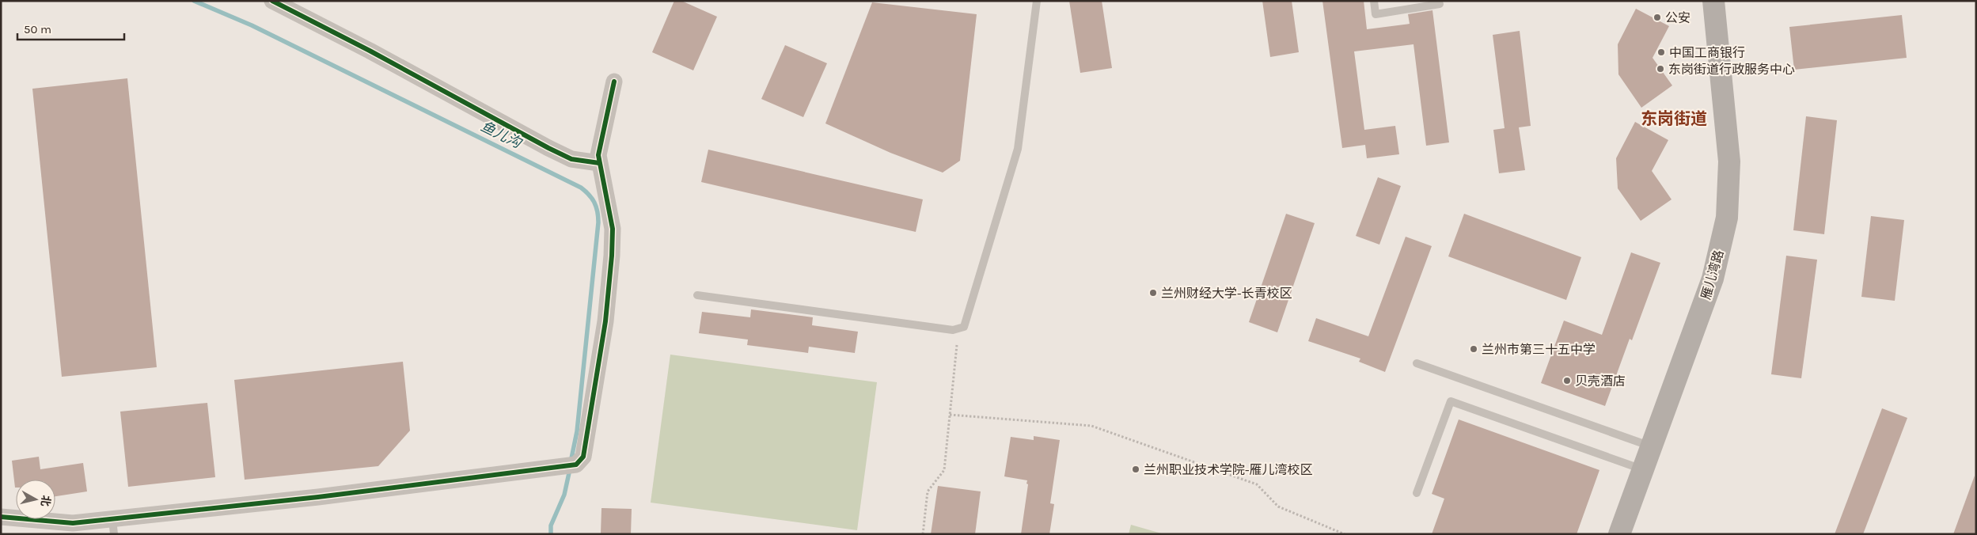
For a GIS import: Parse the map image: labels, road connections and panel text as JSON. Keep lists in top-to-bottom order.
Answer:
{
  "streets": {
    "main road": ["雁儿湾路"]
  },
  "districts": ["东岗街道"],
  "water": ["鱼儿沟"],
  "places": [
    "公安",
    "中国工商银行",
    "东岗街道行政服务中心",
    "兰州财经大学-长青校区",
    "兰州市第三十五中学",
    "贝壳酒店",
    "兰州职业技术学院-雁儿湾校区"
  ],
  "scale_bar": "50 m",
  "north": "right"
}
